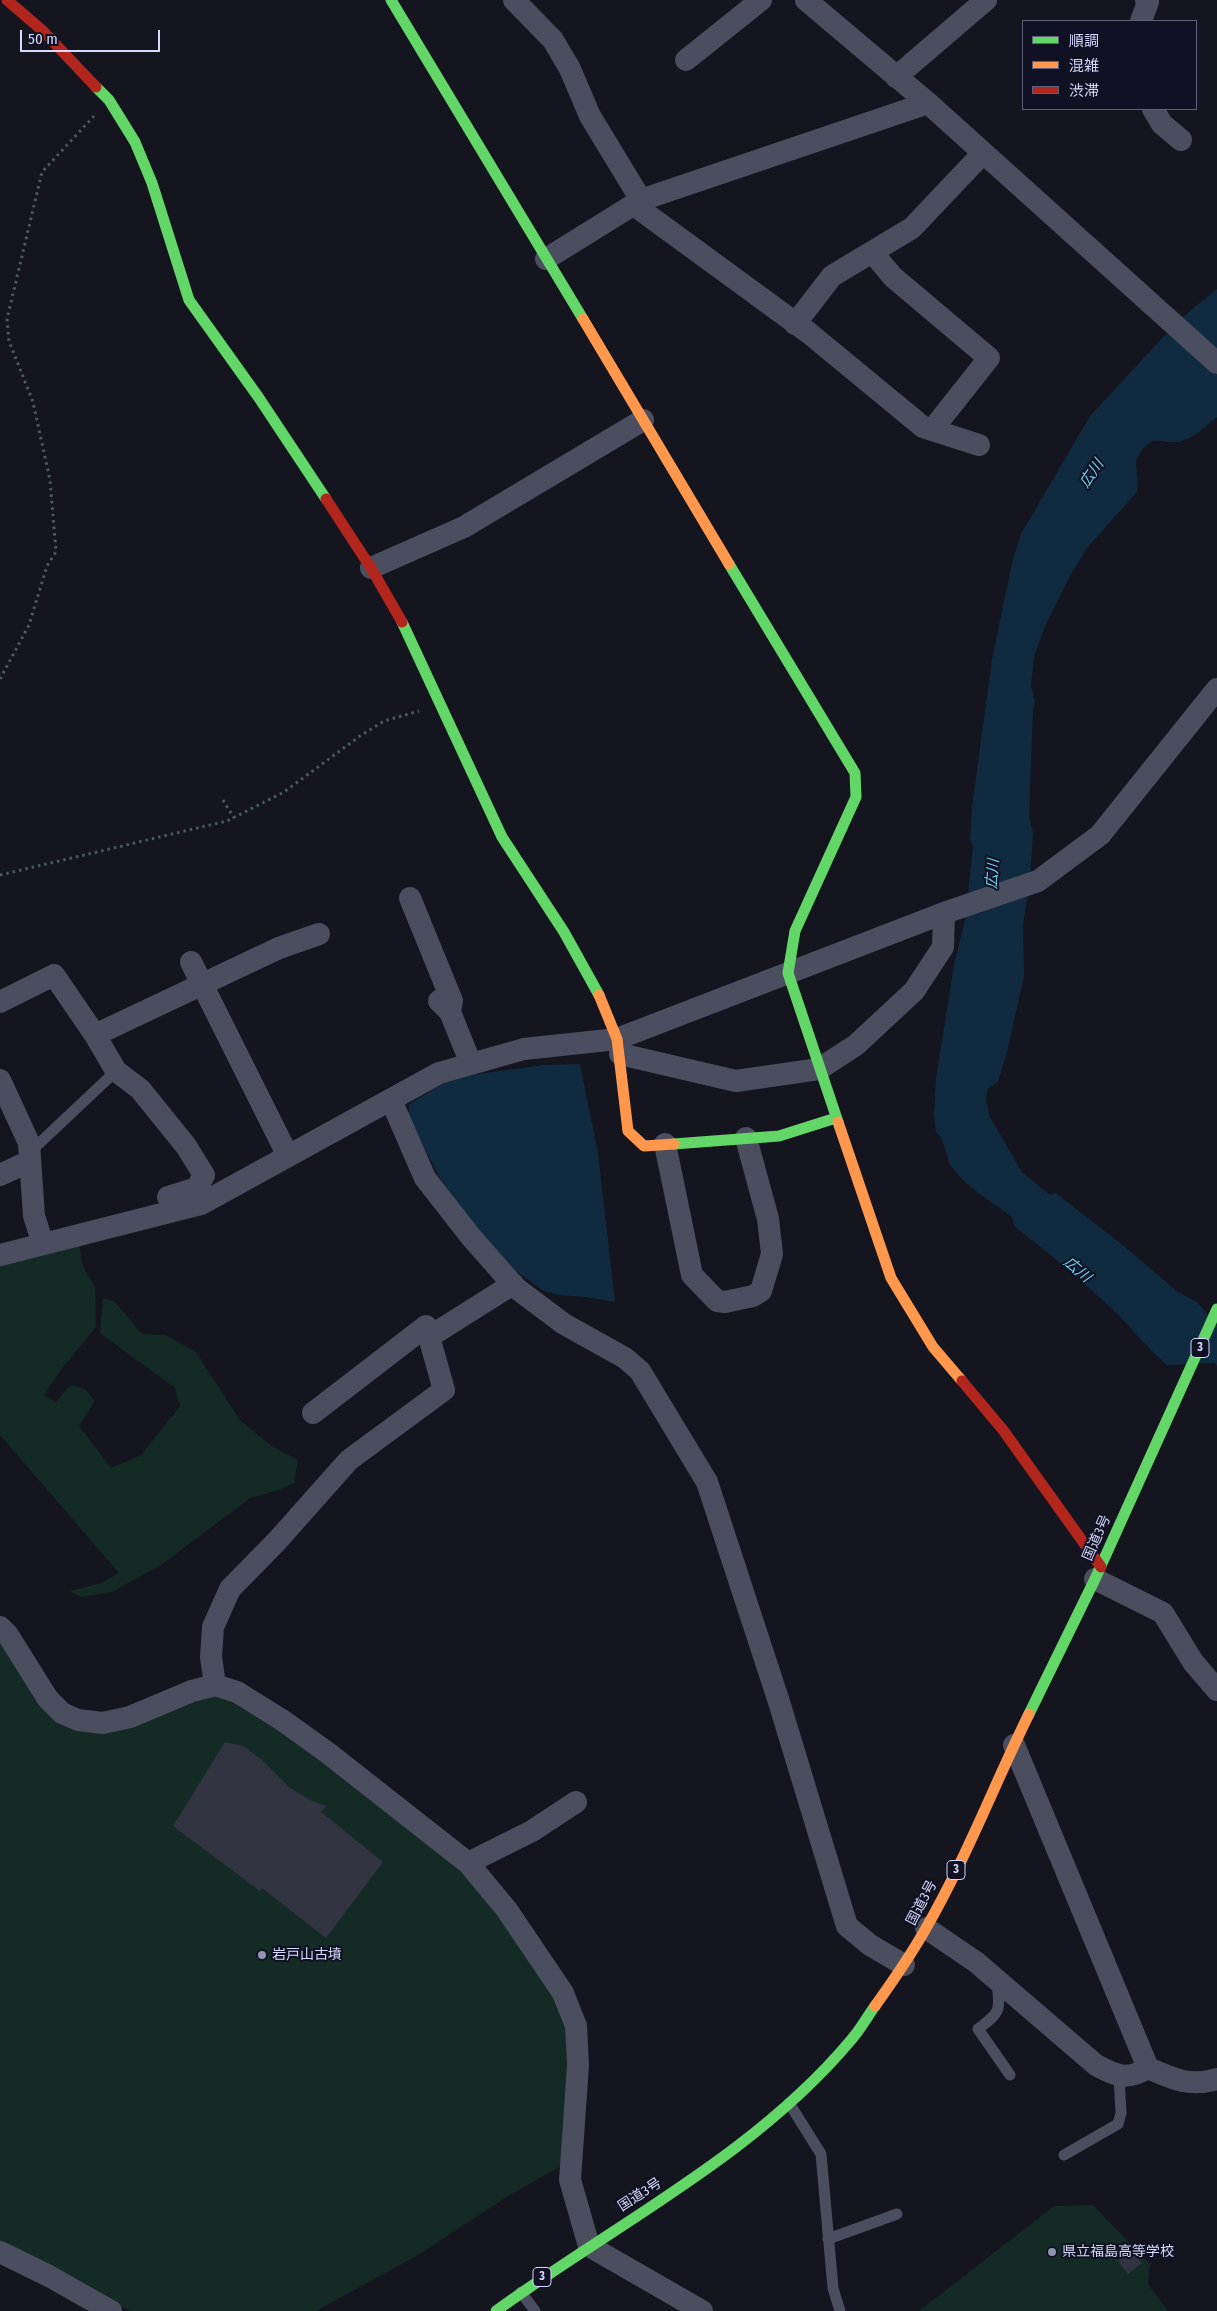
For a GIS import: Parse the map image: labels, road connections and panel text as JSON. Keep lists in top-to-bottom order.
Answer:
{
  "streets": {
    "main road": ["3", "国道3号"]
  },
  "water": ["広川"],
  "places": ["岩戸山古墳", "県立福島高等学校"],
  "legend": ["順調", "混雑", "渋滞"],
  "scale_bar": "50 m"
}
